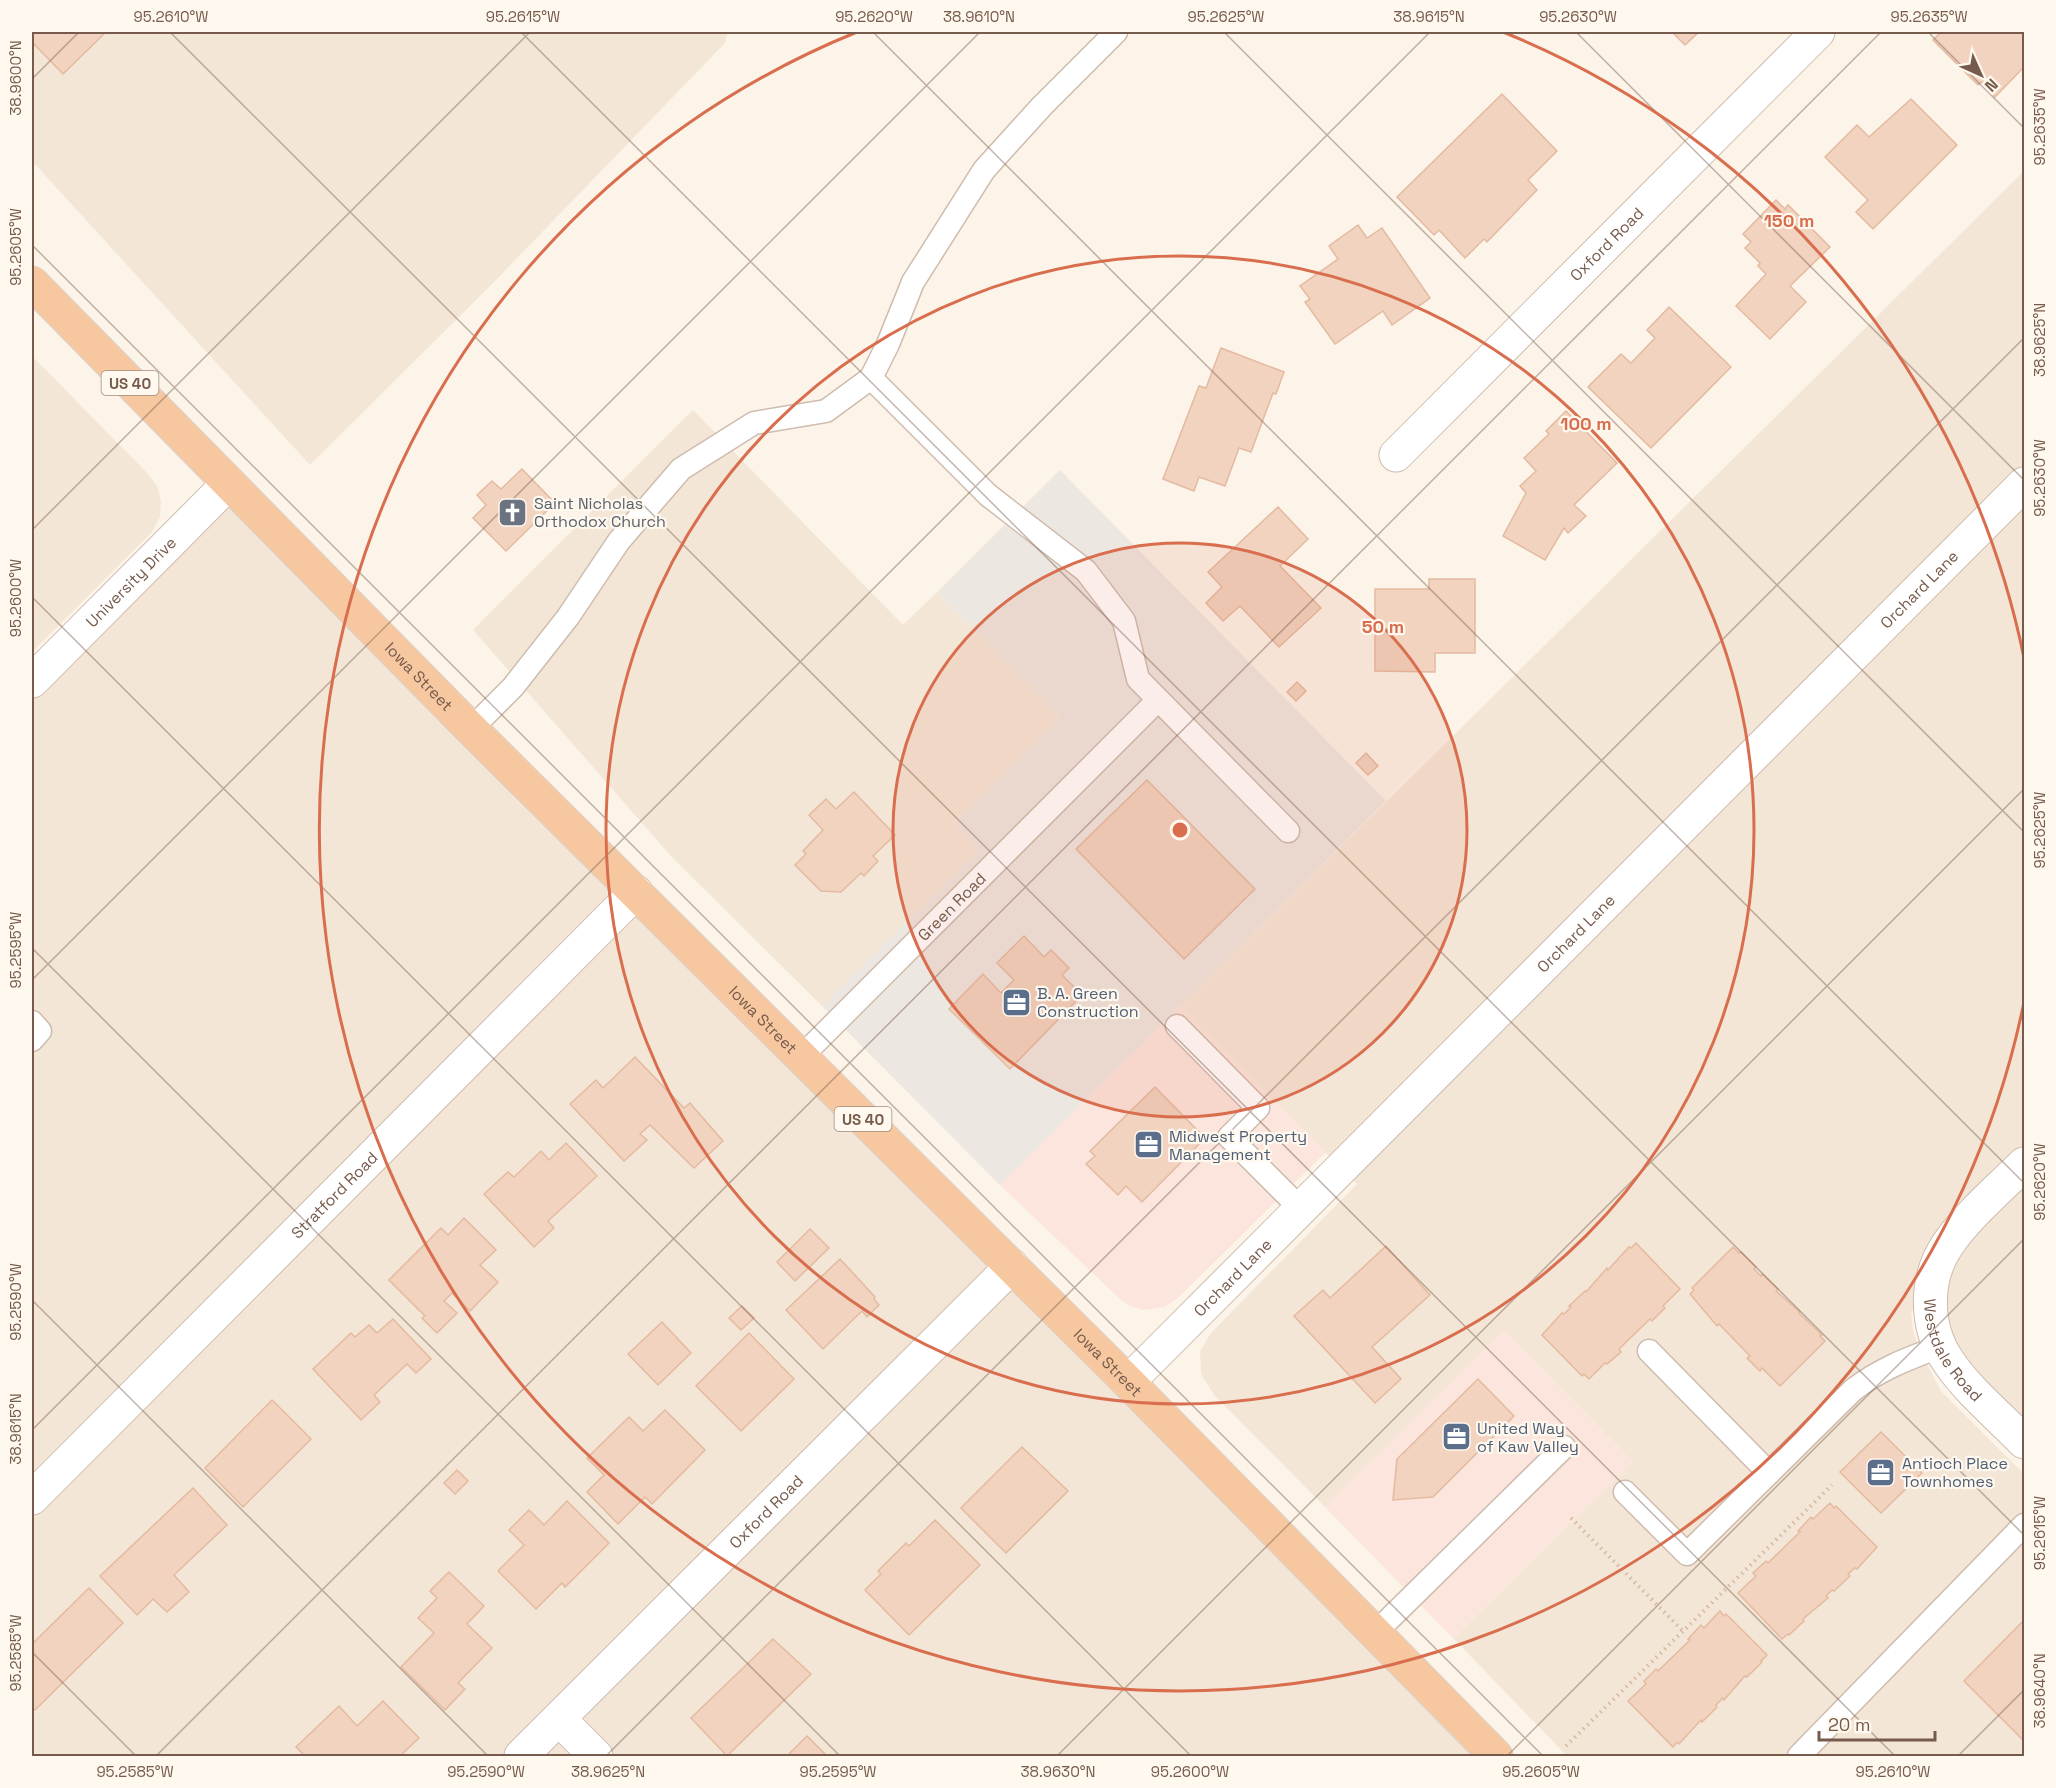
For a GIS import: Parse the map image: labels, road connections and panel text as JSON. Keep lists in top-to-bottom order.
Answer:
{
  "streets": {
    "highway": ["US 40", "Iowa Street"],
    "street": [
      "Oxford Road",
      "University Drive",
      "Orchard Lane",
      "Stratford Road",
      "Westdale Road"
    ],
    "lane": ["Green Road"]
  },
  "crossings": [
    ["Oxford Road", "Iowa Street"],
    ["University Drive", "Iowa Street"],
    ["Orchard Lane", "Iowa Street"],
    ["Iowa Street", "Green Road"],
    ["Iowa Street", "Stratford Road"]
  ],
  "places": {
    "church": ["Saint Nicholas Orthodox Church"],
    "office": [
      "B. A. Green Construction",
      "Midwest Property Management",
      "United Way of Kaw Valley",
      "Antioch Place Townhomes"
    ]
  },
  "scale_bar": "20 m",
  "north": "bottom right",
  "coordinates": [
    "95.2610°W",
    "95.2615°W",
    "95.2620°W",
    "38.9610°N",
    "95.2625°W",
    "38.9615°N",
    "95.2630°W",
    "95.2635°W",
    "38.9600°N",
    "95.2605°W",
    "38.9625°N",
    "95.2600°W",
    "95.2595°W",
    "95.2590°W",
    "95.2585°W",
    "38.9640°N",
    "38.9630°N"
  ],
  "rings": ["150 m", "100 m", "50 m"]
}
